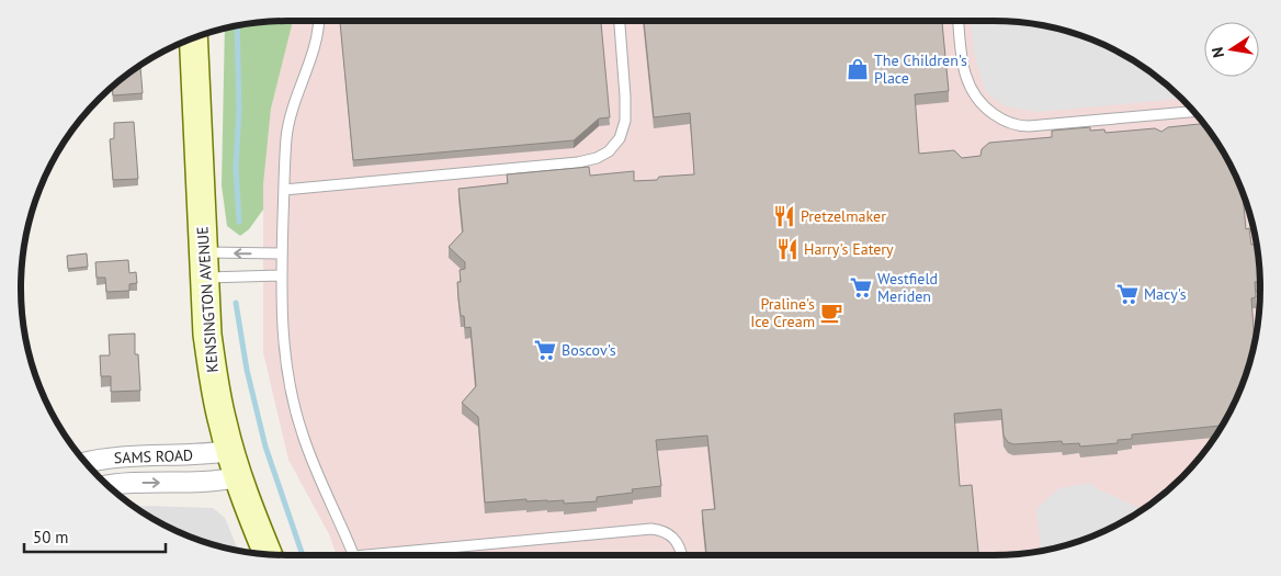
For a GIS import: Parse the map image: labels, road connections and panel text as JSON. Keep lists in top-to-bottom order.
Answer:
{
  "streets": {
    "main road": ["KENSINGTON AVENUE"],
    "street": ["SAMS ROAD"]
  },
  "crossings": [
    ["KENSINGTON AVENUE", "SAMS ROAD"]
  ],
  "places": {
    "shop": ["The Children's Place"],
    "restaurant": ["Pretzelmaker", "Harry's Eatery"],
    "supermarket": ["Westfield Meriden", "Macy's", "Boscov's"],
    "cafe": ["Praline's Ice Cream"]
  },
  "scale_bar": "50 m",
  "north": "left"
}
